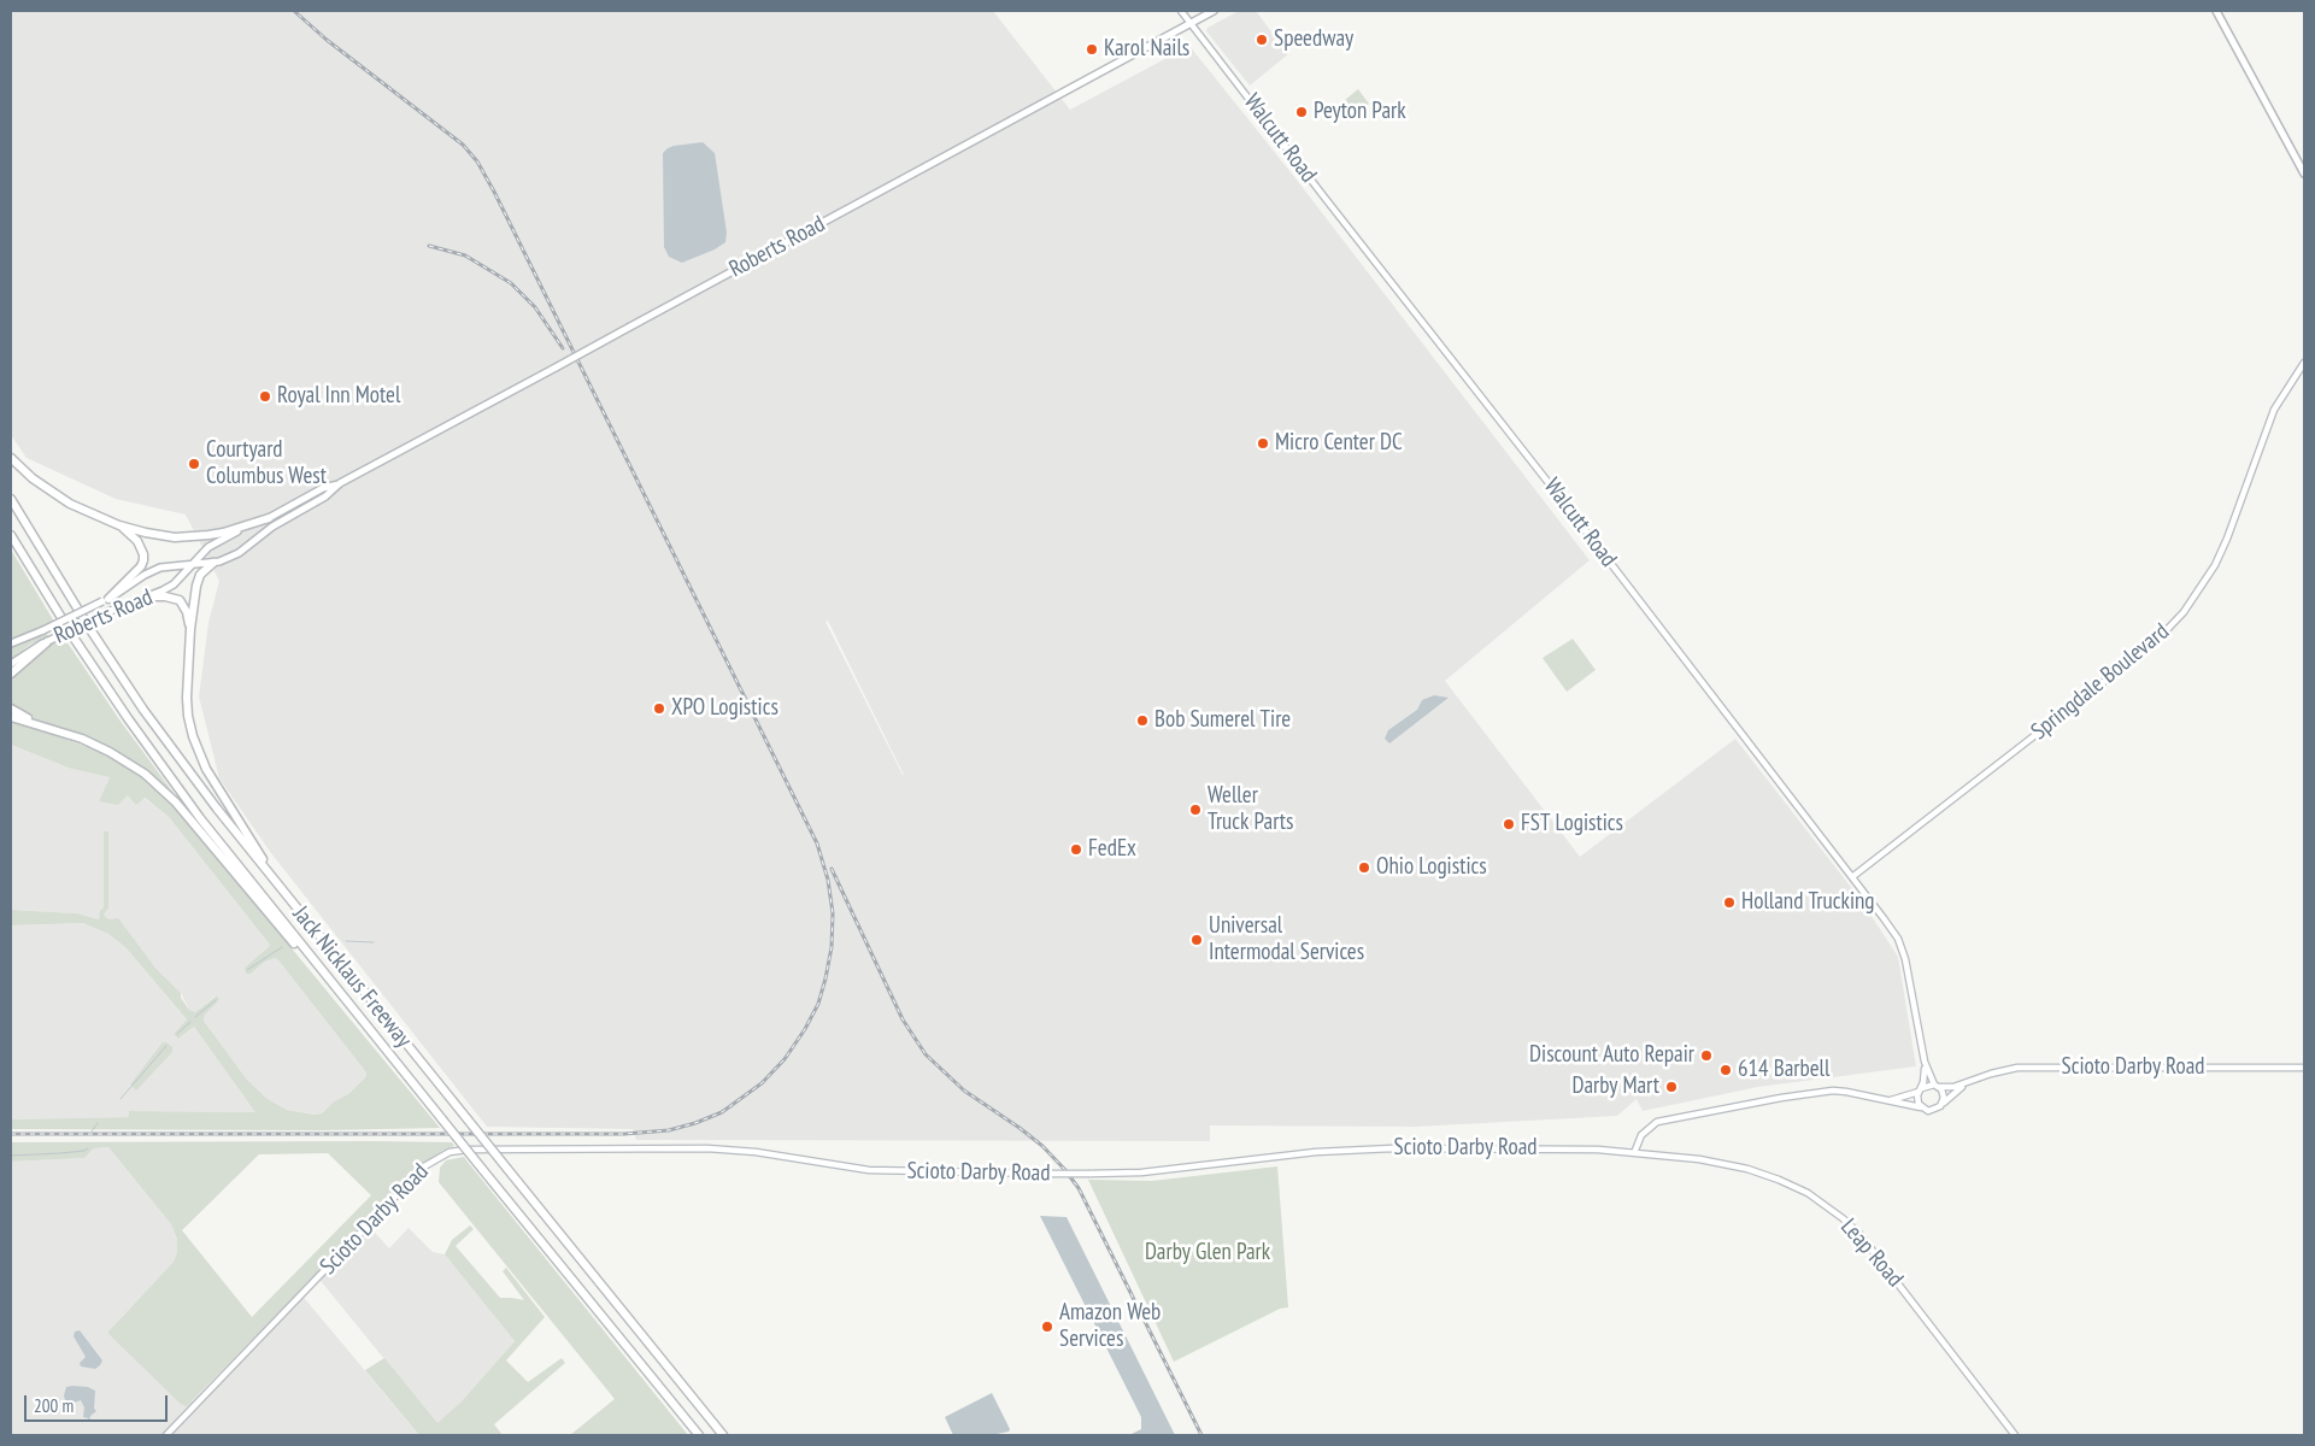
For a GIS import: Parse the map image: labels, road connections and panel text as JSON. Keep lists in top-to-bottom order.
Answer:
{
  "streets": {
    "highway": ["Jack Nicklaus Freeway"],
    "main road": ["Roberts Road"],
    "street": [
      "Walcutt Road",
      "Springdale Boulevard",
      "Scioto Darby Road",
      "Leap Road"
    ]
  },
  "crossings": [
    ["Walcutt Road", "Roberts Road"],
    ["Walcutt Road", "Springdale Boulevard"],
    ["Walcutt Road", "Scioto Darby Road"],
    ["Scioto Darby Road", "Leap Road"]
  ],
  "parks": ["Darby Glen Park"],
  "places": [
    "Speedway",
    "Karol Nails",
    "Peyton Park",
    "Royal Inn Motel",
    "Micro Center DC",
    "Courtyard Columbus West",
    "XPO Logistics",
    "Bob Sumerel Tire",
    "Weller Truck Parts",
    "FST Logistics",
    "FedEx",
    "Ohio Logistics",
    "Holland Trucking",
    "Universal Intermodal Services",
    "Discount Auto Repair",
    "614 Barbell",
    "Darby Mart",
    "Amazon Web Services"
  ],
  "scale_bar": "200 m"
}
